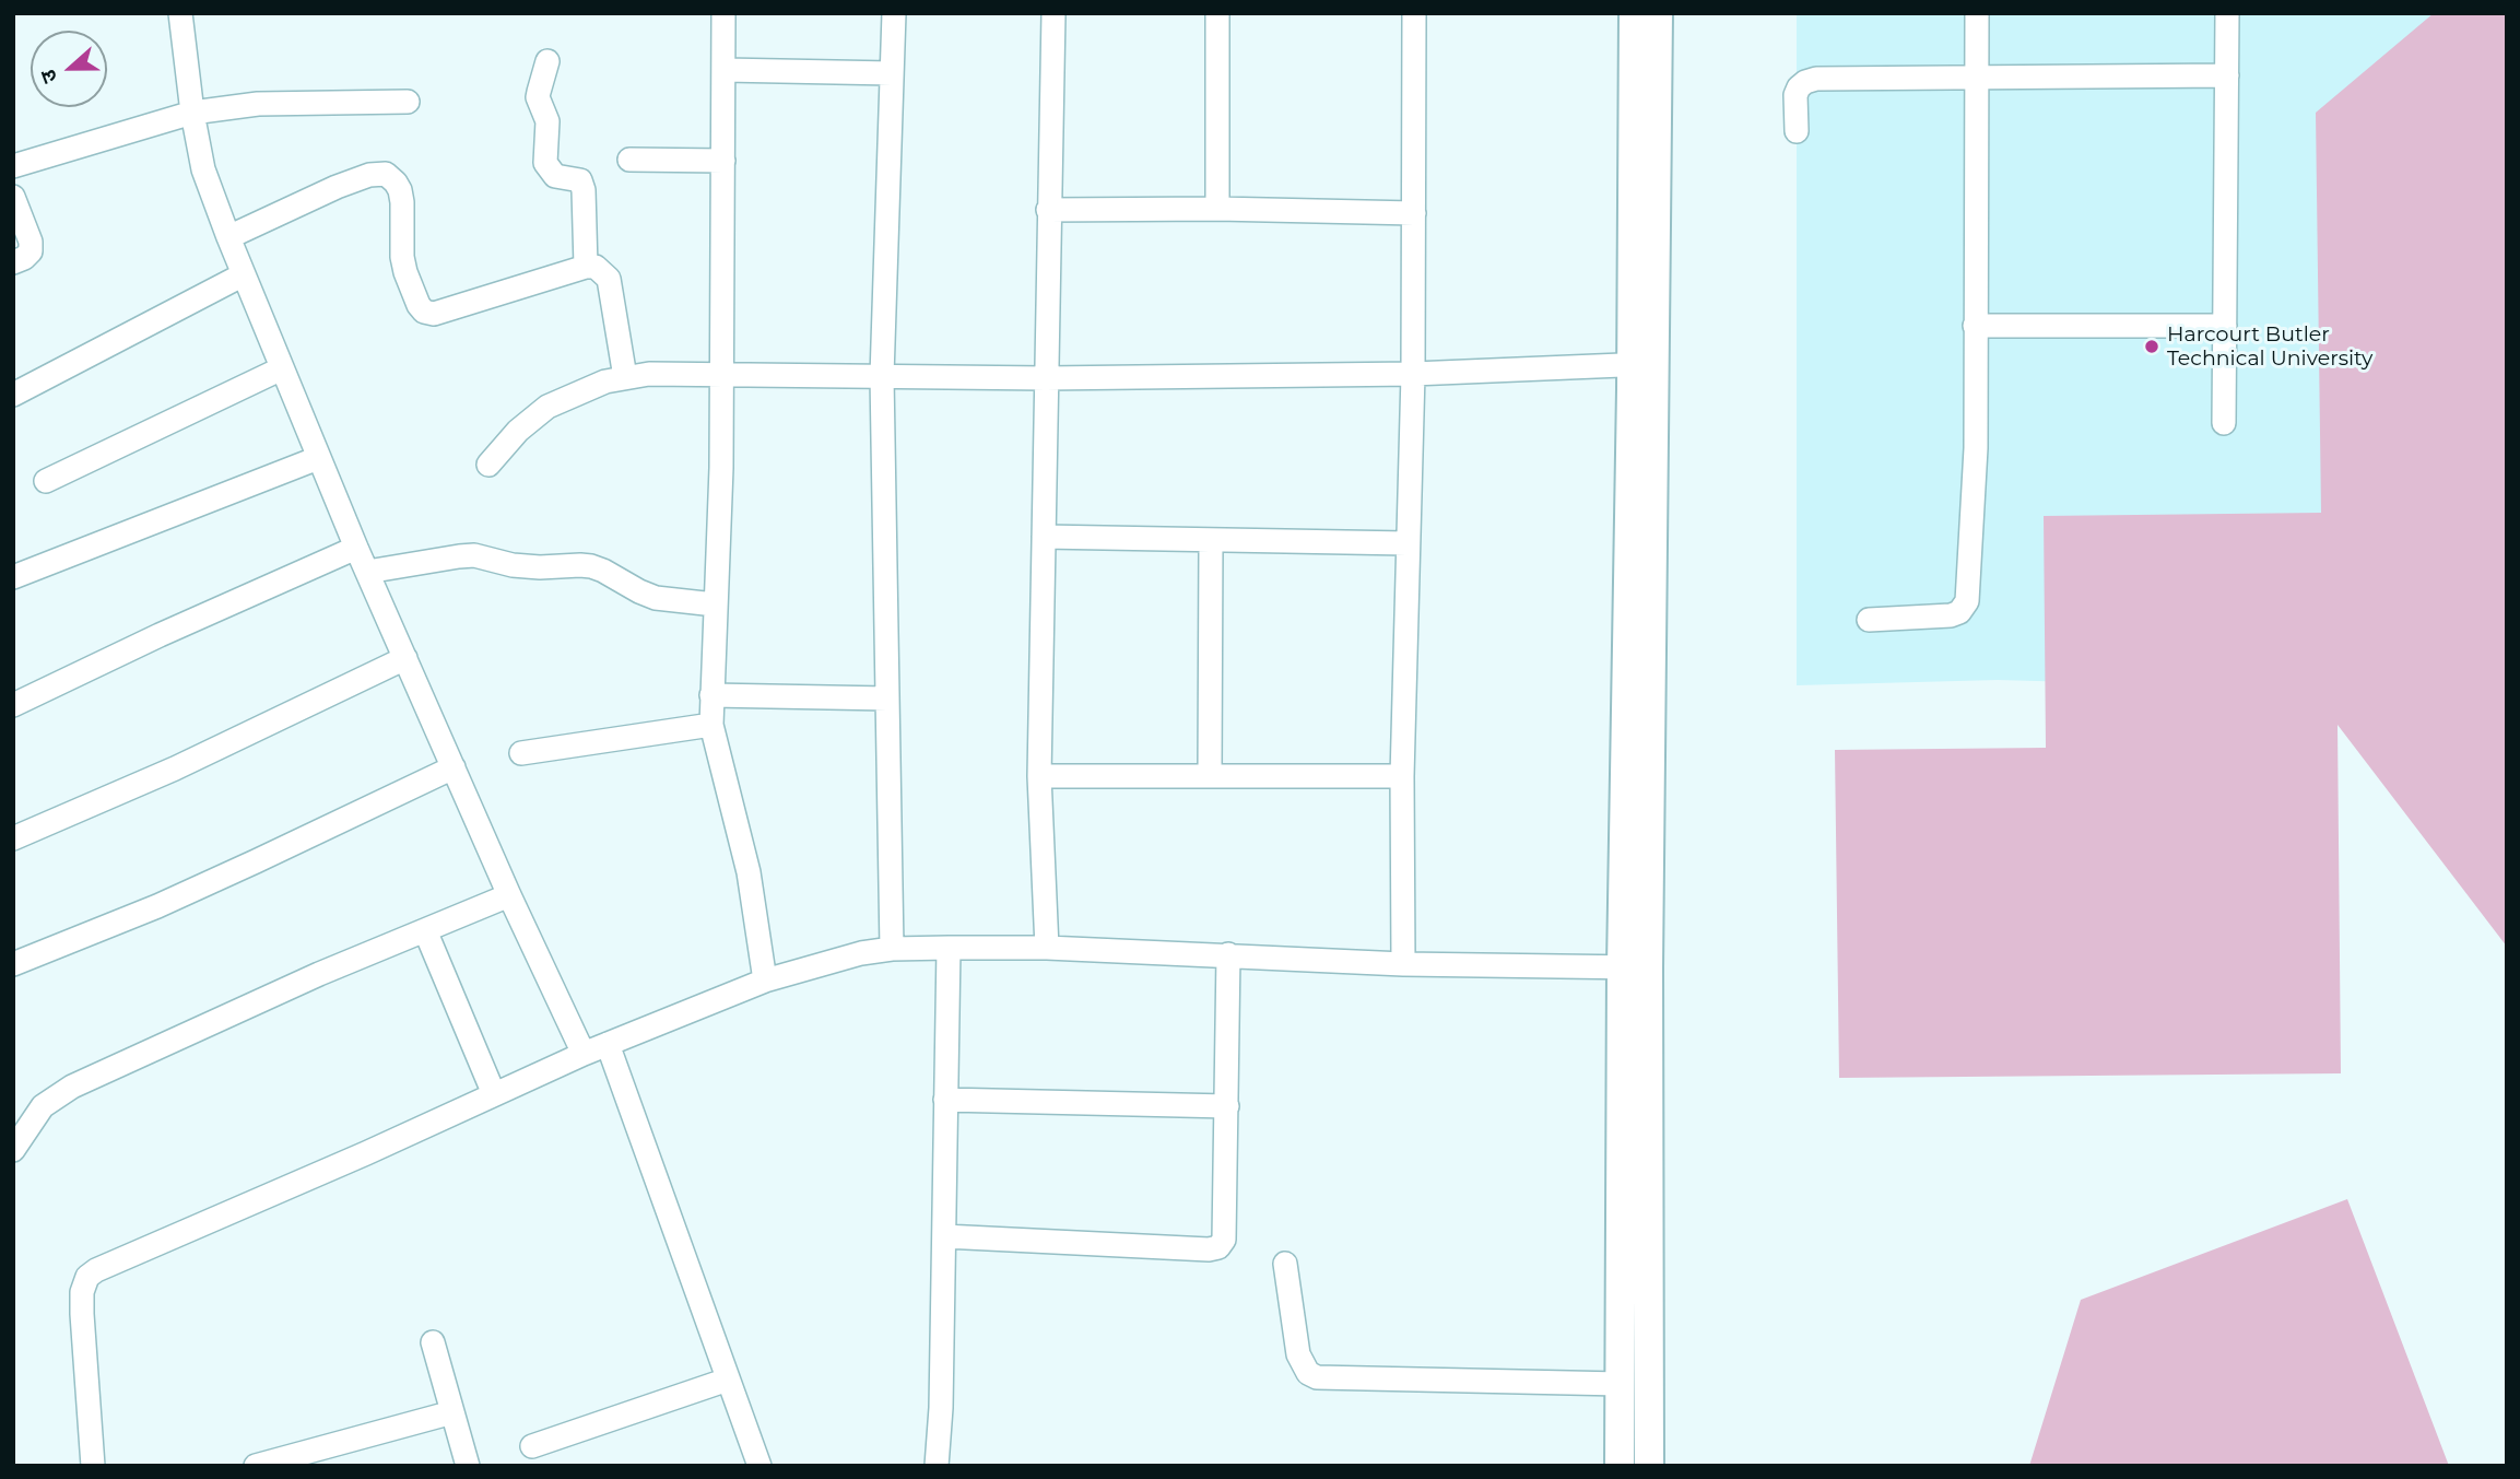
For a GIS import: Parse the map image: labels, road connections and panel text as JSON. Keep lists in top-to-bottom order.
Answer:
{
  "places": ["Harcourt Butler Technical University"],
  "north": "left"
}
